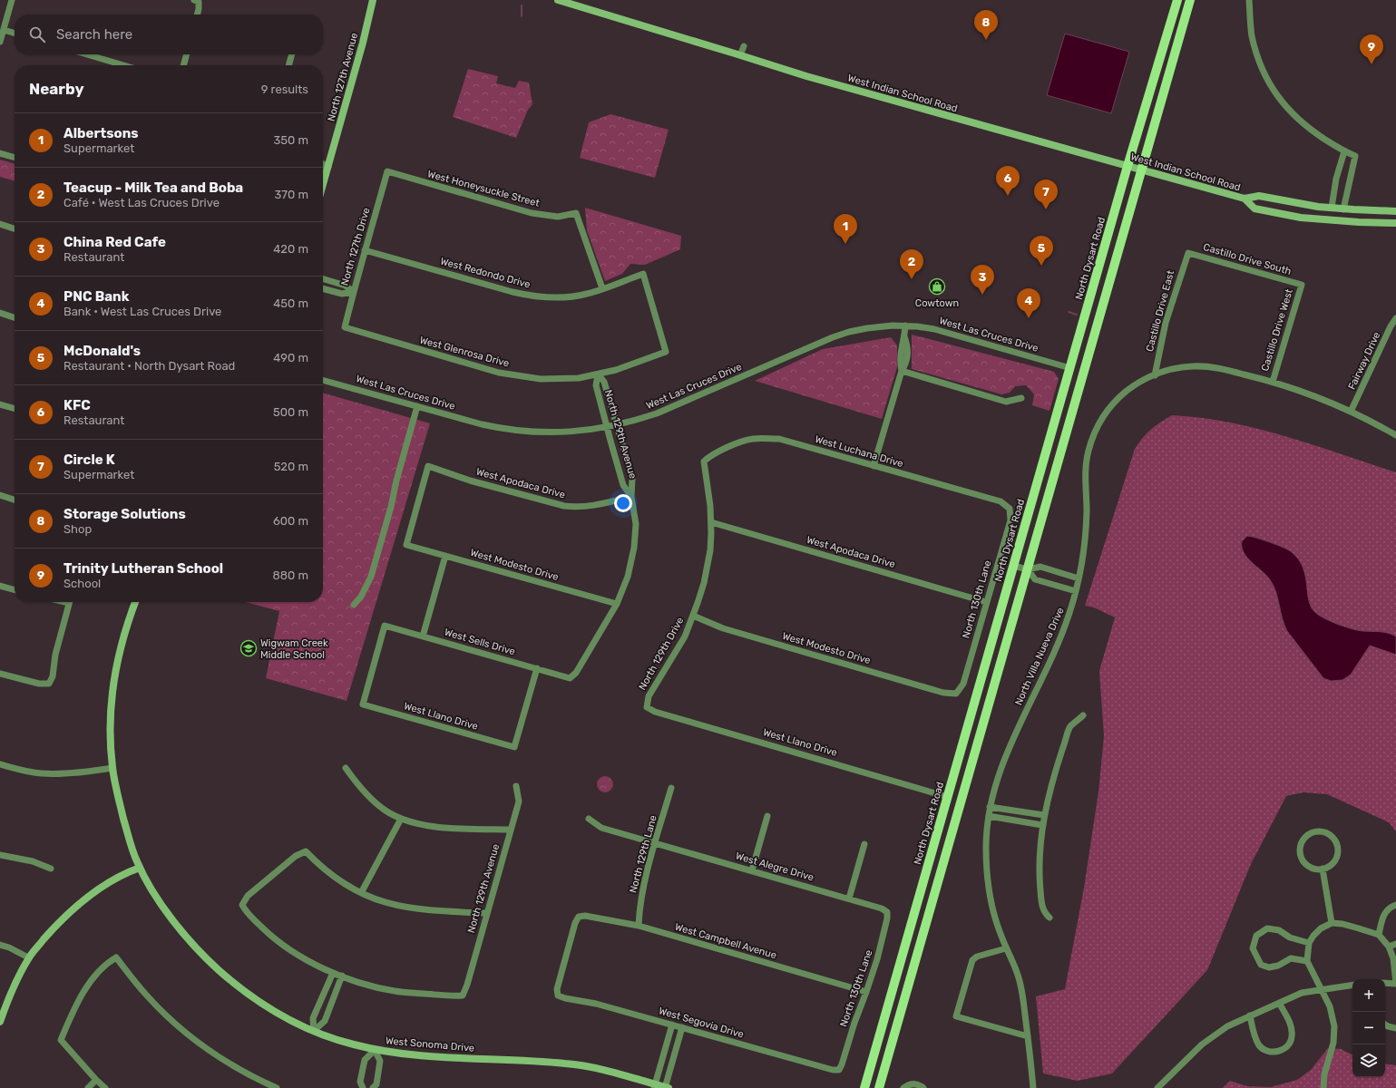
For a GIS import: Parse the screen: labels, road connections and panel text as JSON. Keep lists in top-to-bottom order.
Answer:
{
  "streets": {
    "main road": ["North Dysart Road"],
    "street": [
      "North 127th Avenue",
      "West Indian School Road",
      "West Honeysuckle Street",
      "North 127th Drive",
      "Castillo Drive South",
      "West Redondo Drive",
      "Castillo Drive East",
      "Castillo Drive West",
      "West Las Cruces Drive",
      "West Glenrosa Drive",
      "Fairway Drive",
      "North 129th Avenue",
      "West Luchana Drive",
      "West Apodaca Drive",
      "West Modesto Drive",
      "North 130th Lane",
      "West Sells Drive",
      "North 129th Drive",
      "North Villa Nueva Drive",
      "West Llano Drive",
      "North 129th Lane",
      "West Alegre Drive",
      "West Campbell Avenue",
      "West Segovia Drive",
      "West Sonoma Drive"
    ]
  },
  "crossings": [
    ["West Indian School Road", "North Dysart Road"],
    ["West Honeysuckle Street", "North 127th Drive"],
    ["West Honeysuckle Street", "West Redondo Drive"],
    ["North 127th Drive", "West Redondo Drive"],
    ["North 127th Drive", "West Glenrosa Drive"],
    ["North Dysart Road", "West Las Cruces Drive"],
    ["North Dysart Road", "West Llano Drive"],
    ["Castillo Drive South", "Castillo Drive East"],
    ["Castillo Drive South", "Castillo Drive West"],
    ["West Redondo Drive", "West Glenrosa Drive"],
    ["Castillo Drive East", "North Villa Nueva Drive"],
    ["Castillo Drive West", "North Villa Nueva Drive"],
    ["West Las Cruces Drive", "North 129th Avenue"],
    ["West Glenrosa Drive", "North 129th Avenue"],
    ["Fairway Drive", "North Villa Nueva Drive"],
    ["North 129th Avenue", "West Apodaca Drive"],
    ["North 129th Avenue", "West Modesto Drive"],
    ["North 129th Avenue", "West Sells Drive"],
    ["West Luchana Drive", "North 130th Lane"],
    ["West Luchana Drive", "North 129th Drive"],
    ["West Apodaca Drive", "West Modesto Drive"],
    ["West Apodaca Drive", "North 130th Lane"],
    ["West Apodaca Drive", "North 129th Drive"],
    ["West Modesto Drive", "North 130th Lane"],
    ["West Modesto Drive", "North 129th Drive"],
    ["North 130th Lane", "West Alegre Drive"],
    ["North 130th Lane", "West Campbell Avenue"],
    ["North 130th Lane", "West Segovia Drive"],
    ["West Sells Drive", "West Llano Drive"],
    ["North 129th Drive", "West Llano Drive"],
    ["North 129th Lane", "West Alegre Drive"],
    ["North 129th Lane", "West Campbell Avenue"],
    ["West Campbell Avenue", "West Segovia Drive"]
  ],
  "places": {
    "shop": ["Cowtown"],
    "school or university": ["Wigwam Creek Middle School"]
  },
  "page": {
    "pins": [
      "8",
      "9",
      "6",
      "7",
      "1",
      "5",
      "2",
      "3",
      "4"
    ],
    "search": "Search here",
    "heading": ["Nearby", "9 results"],
    "list": [
      {
        "mark": "1",
        "name": "Albertsons",
        "note": "Supermarket",
        "value": "350 m"
      },
      {
        "mark": "2",
        "name": "Teacup - Milk Tea and Boba",
        "note": "Café · West Las Cruces Drive",
        "value": "370 m"
      },
      {
        "mark": "3",
        "name": "China Red Cafe",
        "note": "Restaurant",
        "value": "420 m"
      },
      {
        "mark": "4",
        "name": "PNC Bank",
        "note": "Bank · West Las Cruces Drive",
        "value": "450 m"
      },
      {
        "mark": "5",
        "name": "McDonald's",
        "note": "Restaurant · North Dysart Road",
        "value": "490 m"
      },
      {
        "mark": "6",
        "name": "KFC",
        "note": "Restaurant",
        "value": "500 m"
      },
      {
        "mark": "7",
        "name": "Circle K",
        "note": "Supermarket",
        "value": "520 m"
      },
      {
        "mark": "8",
        "name": "Storage Solutions",
        "note": "Shop",
        "value": "600 m"
      },
      {
        "mark": "9",
        "name": "Trinity Lutheran School",
        "note": "School",
        "value": "880 m"
      }
    ],
    "map_buttons": ["+", "−"]
  }
}
